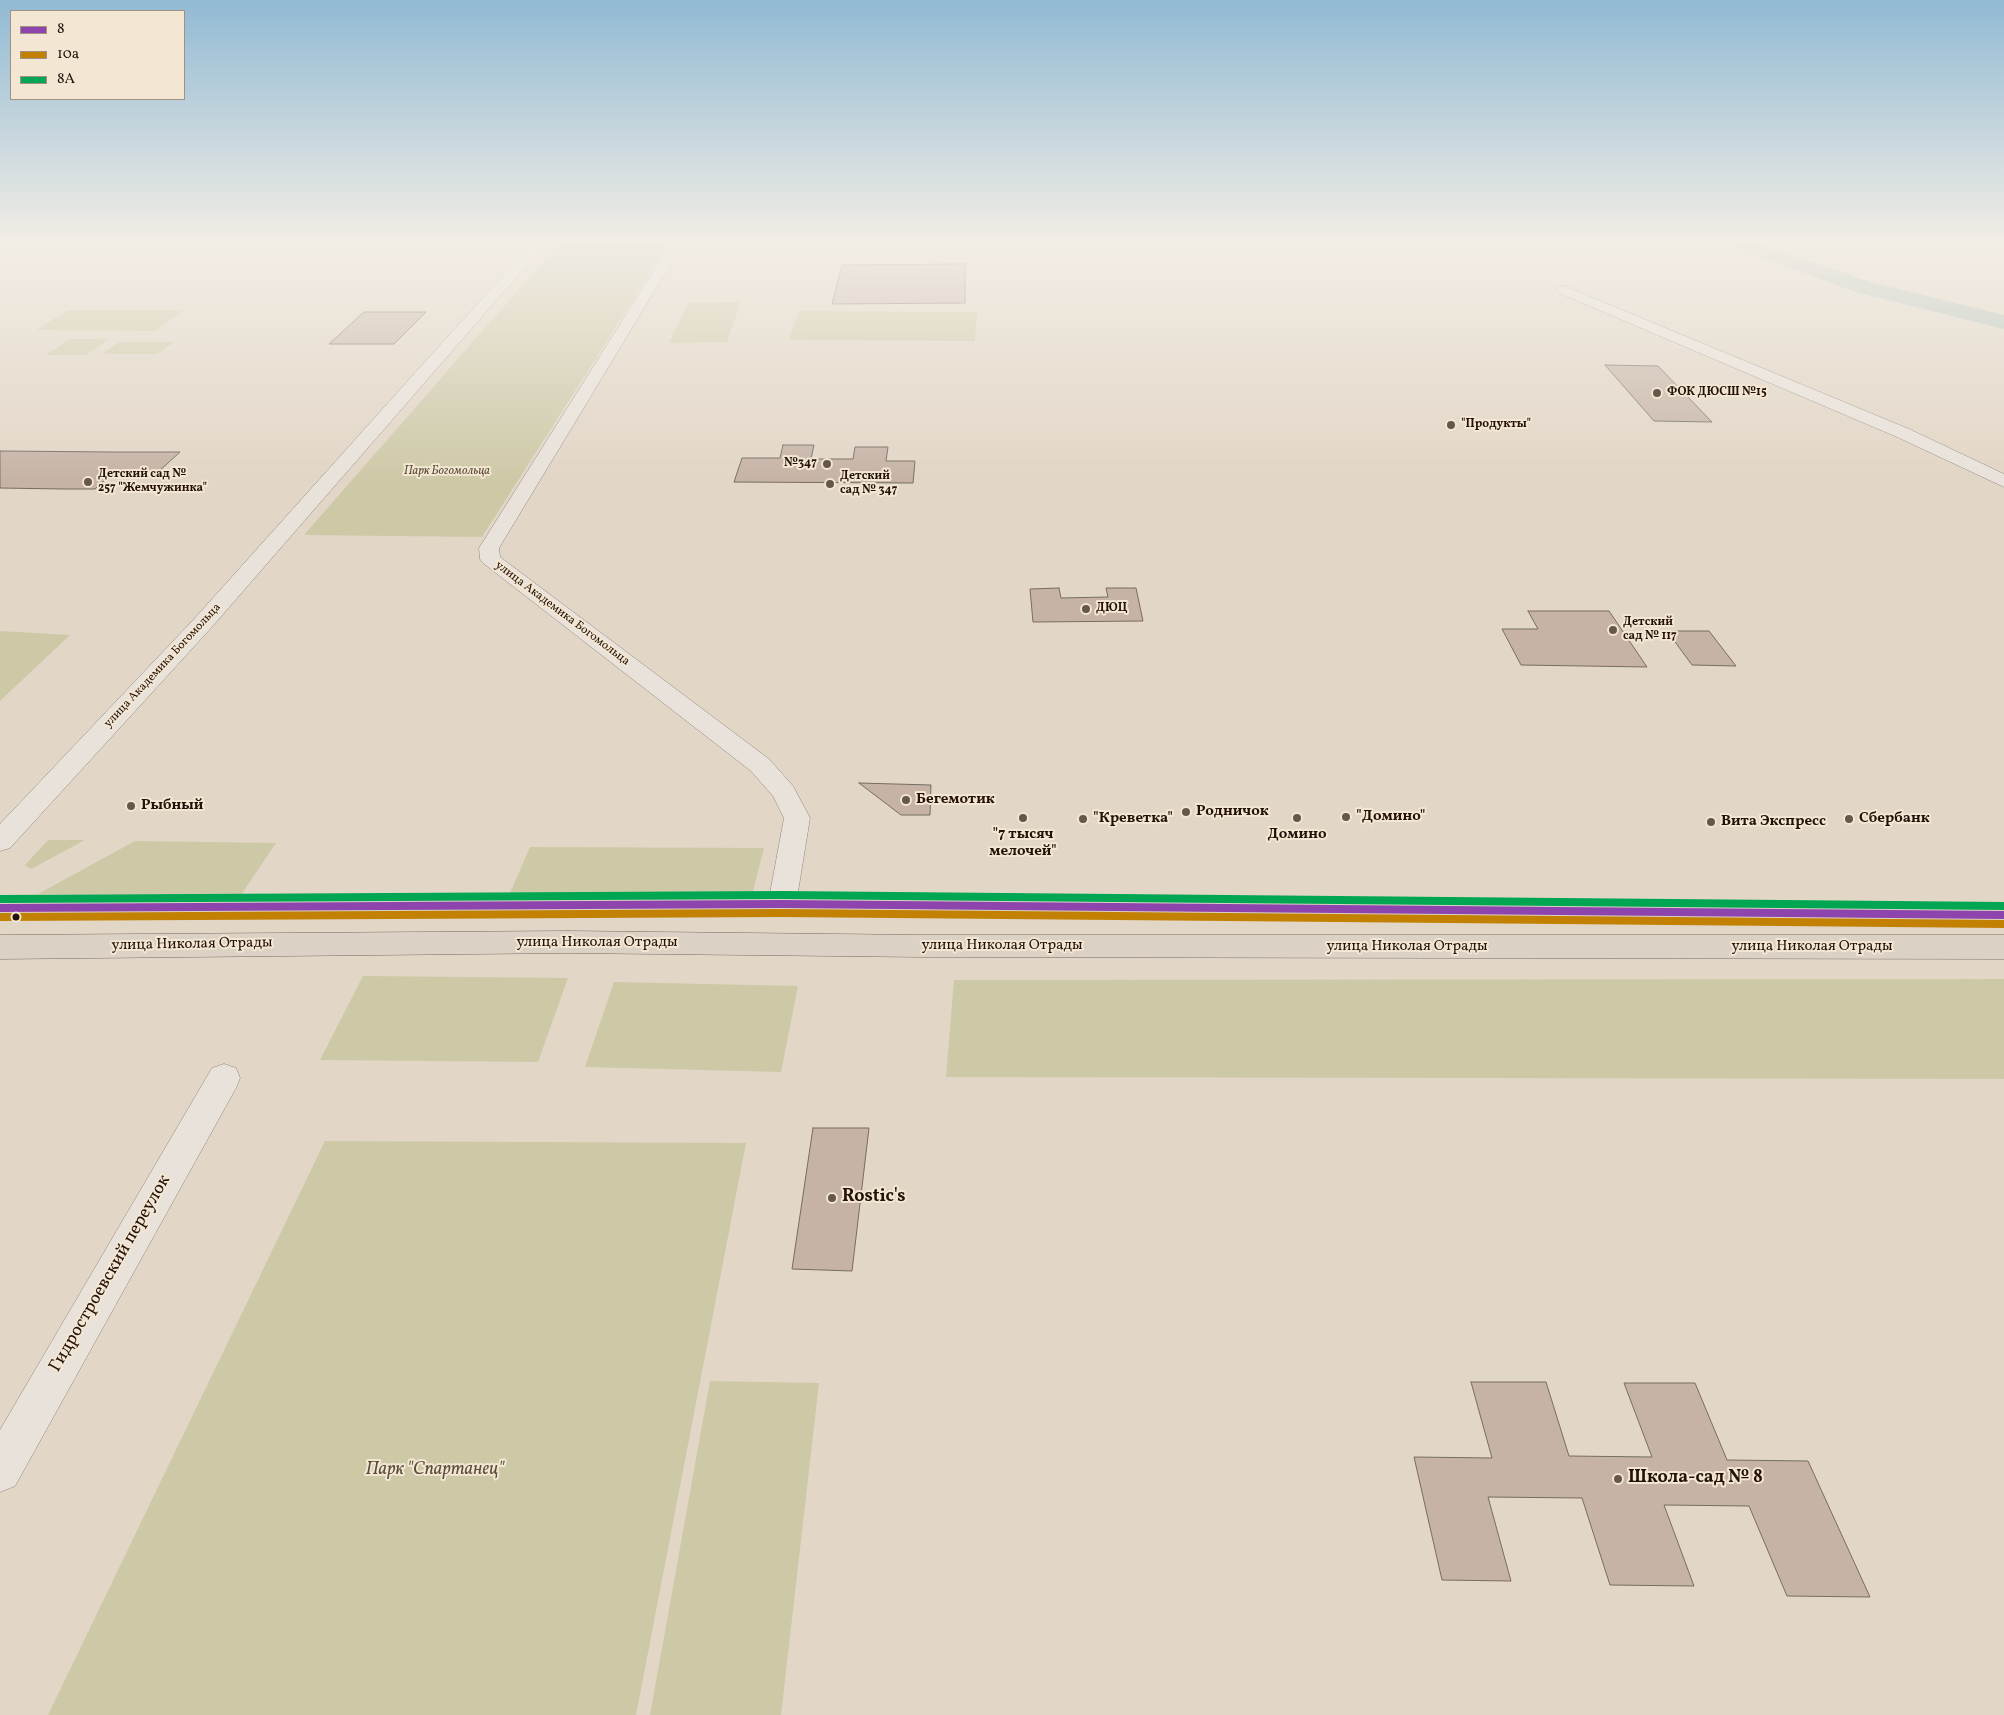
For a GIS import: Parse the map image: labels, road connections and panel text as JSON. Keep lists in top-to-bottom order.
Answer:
{
  "streets": {
    "main road": ["улица Николая Отрады"],
    "street": ["улица Академика Богомольца", "Гидростроевский переулок"]
  },
  "parks": ["Парк Богомольца", "Парк \"Спартанец\""],
  "places": [
    "ФОК ДЮСШ №15",
    "\"Продукты\"",
    "№347",
    "Детский сад № 257 \"Жемчужинка\"",
    "Детский сад № 347",
    "ДЮЦ",
    "Детский сад № 117",
    "Бегемотик",
    "Рыбный",
    "Родничок",
    "\"Домино\"",
    "\"7 тысяч мелочей\"",
    "Домино",
    "\"Креветка\"",
    "Сбербанк",
    "Вита Экспресс",
    "Rostic's",
    "Школа-сад № 8"
  ],
  "lines": ["transit line 8А", "transit line 8", "transit line 10а"],
  "legend": ["8", "10а", "8А"]
}
